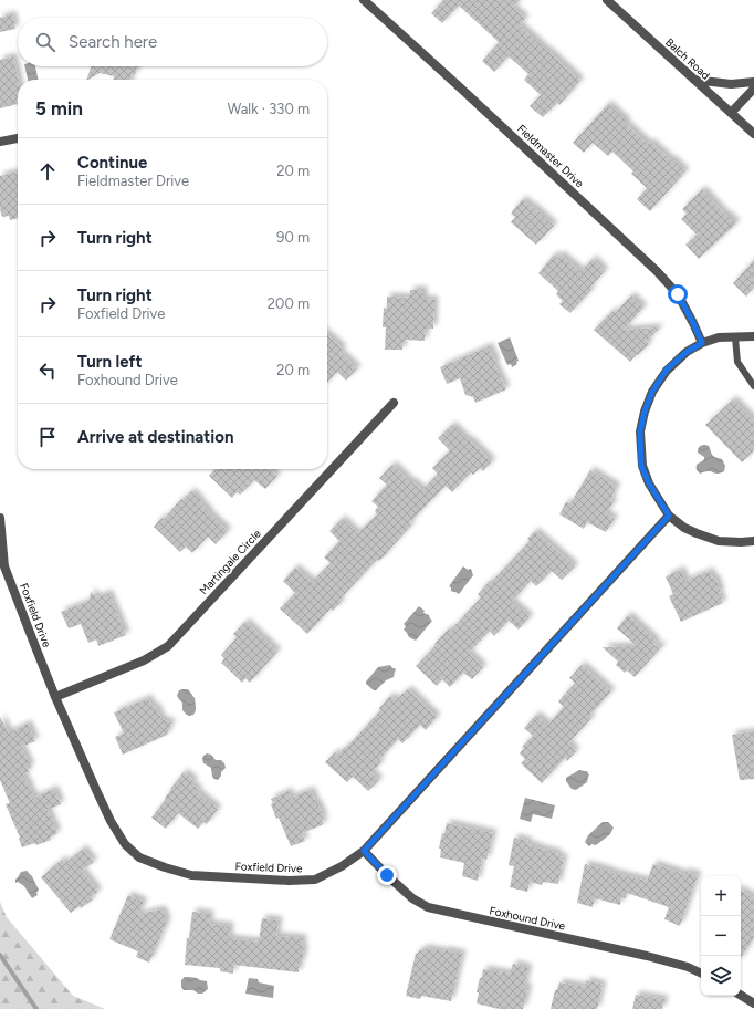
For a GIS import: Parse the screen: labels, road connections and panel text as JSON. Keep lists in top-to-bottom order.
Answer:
{
  "streets": {
    "street": [
      "Balch Road",
      "Fieldmaster Drive",
      "Martingale Circle",
      "Foxfield Drive",
      "Foxhound Drive"
    ]
  },
  "crossings": [
    ["Martingale Circle", "Foxfield Drive"],
    ["Foxfield Drive", "Foxhound Drive"]
  ],
  "page": {
    "search": "Search here",
    "heading": ["5 min", "Walk · 330 m"],
    "list": [
      ["Continue", "Fieldmaster Drive", "20 m"],
      ["Turn right", "90 m"],
      ["Turn right", "Foxfield Drive", "200 m"],
      ["Turn left", "Foxhound Drive", "20 m"],
      "Arrive at destination"
    ],
    "map_buttons": ["+", "−"]
  }
}
